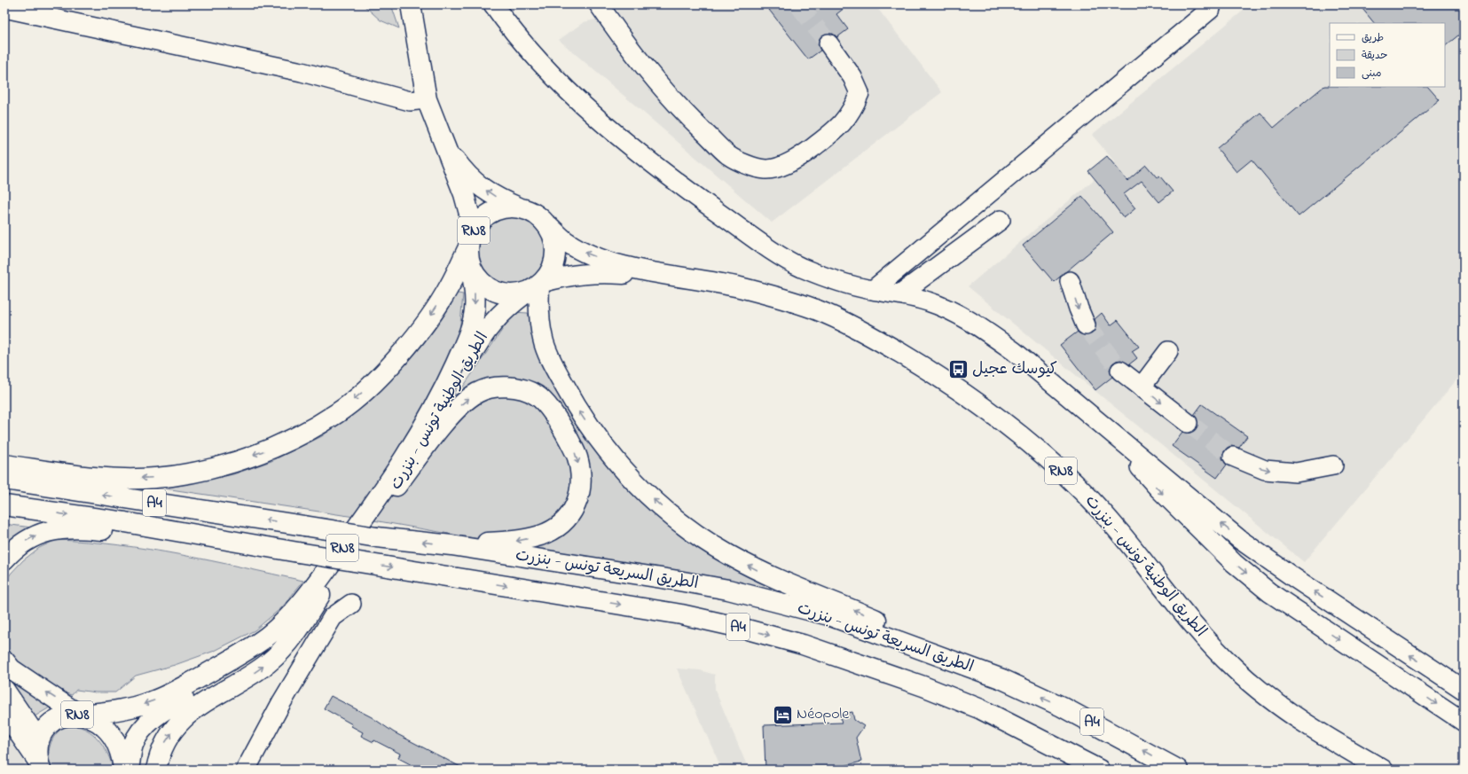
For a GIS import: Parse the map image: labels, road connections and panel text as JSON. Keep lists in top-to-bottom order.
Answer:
{
  "streets": {
    "main road": [
      "RN8",
      "الطريق الوطنية تونس - بنزرت",
      "A4",
      "الطريق السريعة تونس - بنزرت"
    ]
  },
  "crossings": [
    ["RN8", "الطريق الوطنية تونس - بنزرت"]
  ],
  "places": {
    "bus stop": ["كيوسك عجيل"],
    "hotel": ["Néopole"]
  },
  "legend": ["طريق", "حديقة", "مبنى"]
}
